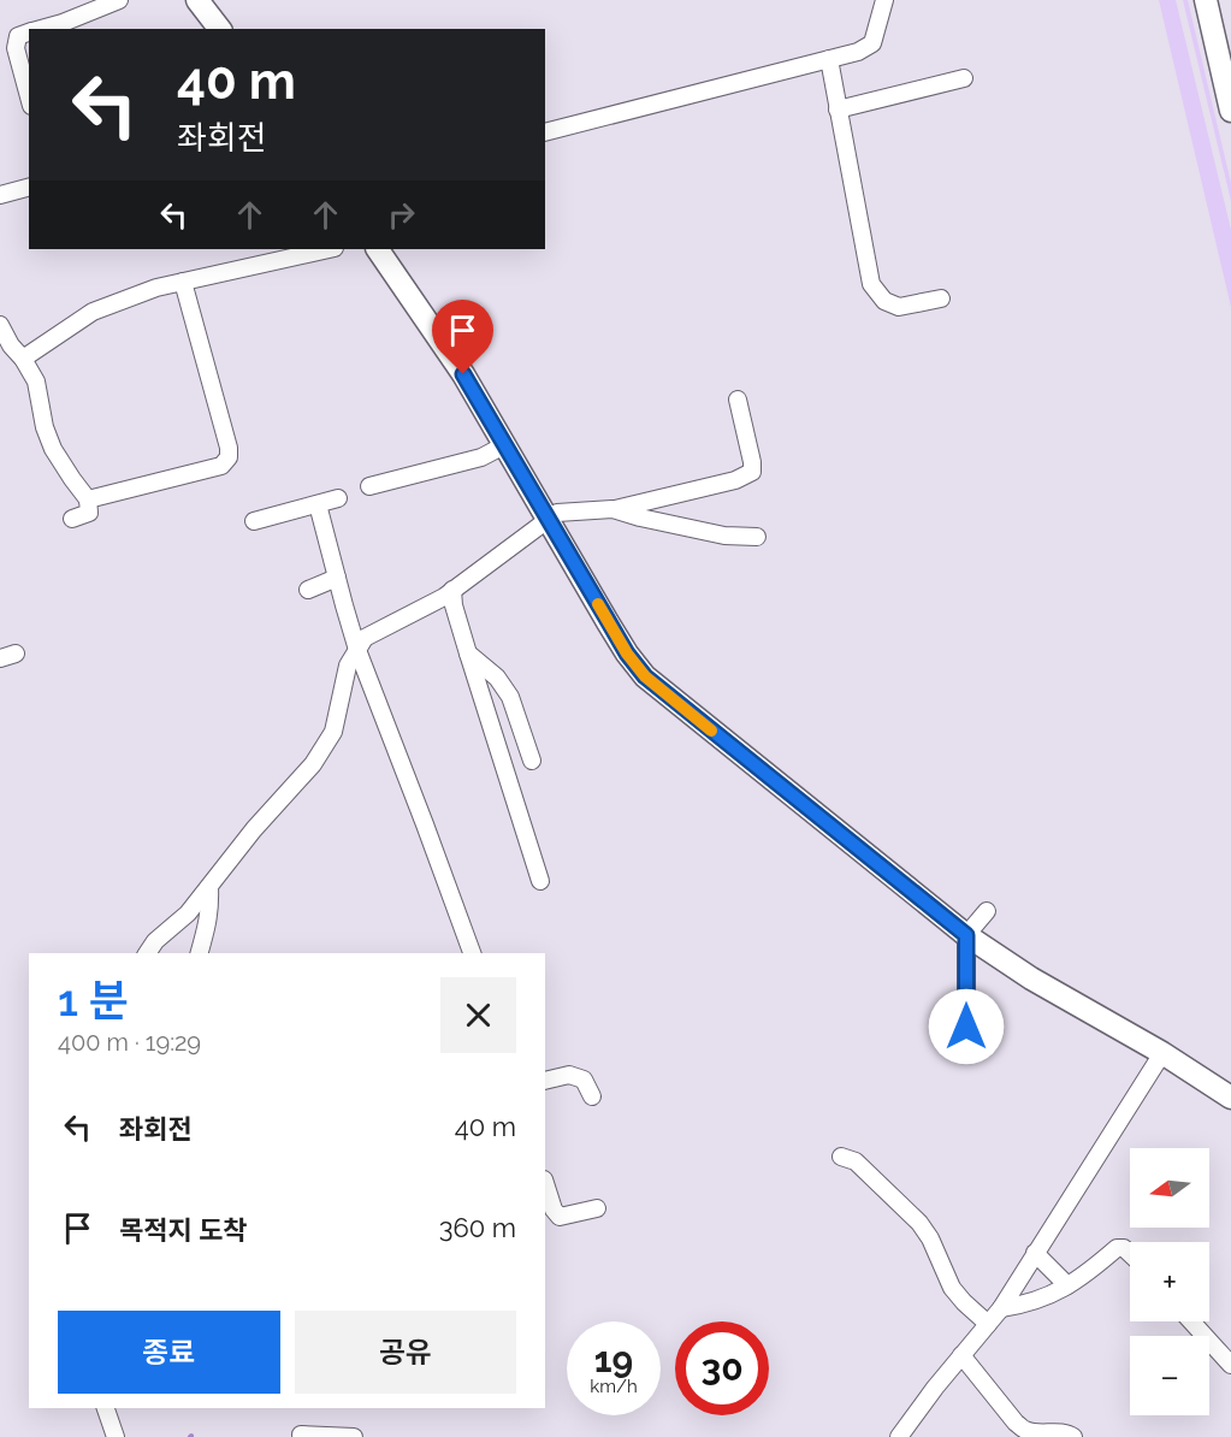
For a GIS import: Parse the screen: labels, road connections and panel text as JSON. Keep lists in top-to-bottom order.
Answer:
{
  "north": "left",
  "page": {
    "turn": ["40 m", "좌회전"],
    "heading": ["1 분", "400 m · 19:29"],
    "list": [
      {
        "name": "좌회전",
        "value": "40 m"
      },
      {
        "name": "목적지 도착",
        "value": "360 m"
      }
    ],
    "map_buttons": ["+", "−"],
    "buttons": ["종료", "공유"],
    "speed": "19 km/h",
    "limit": "30"
  }
}
